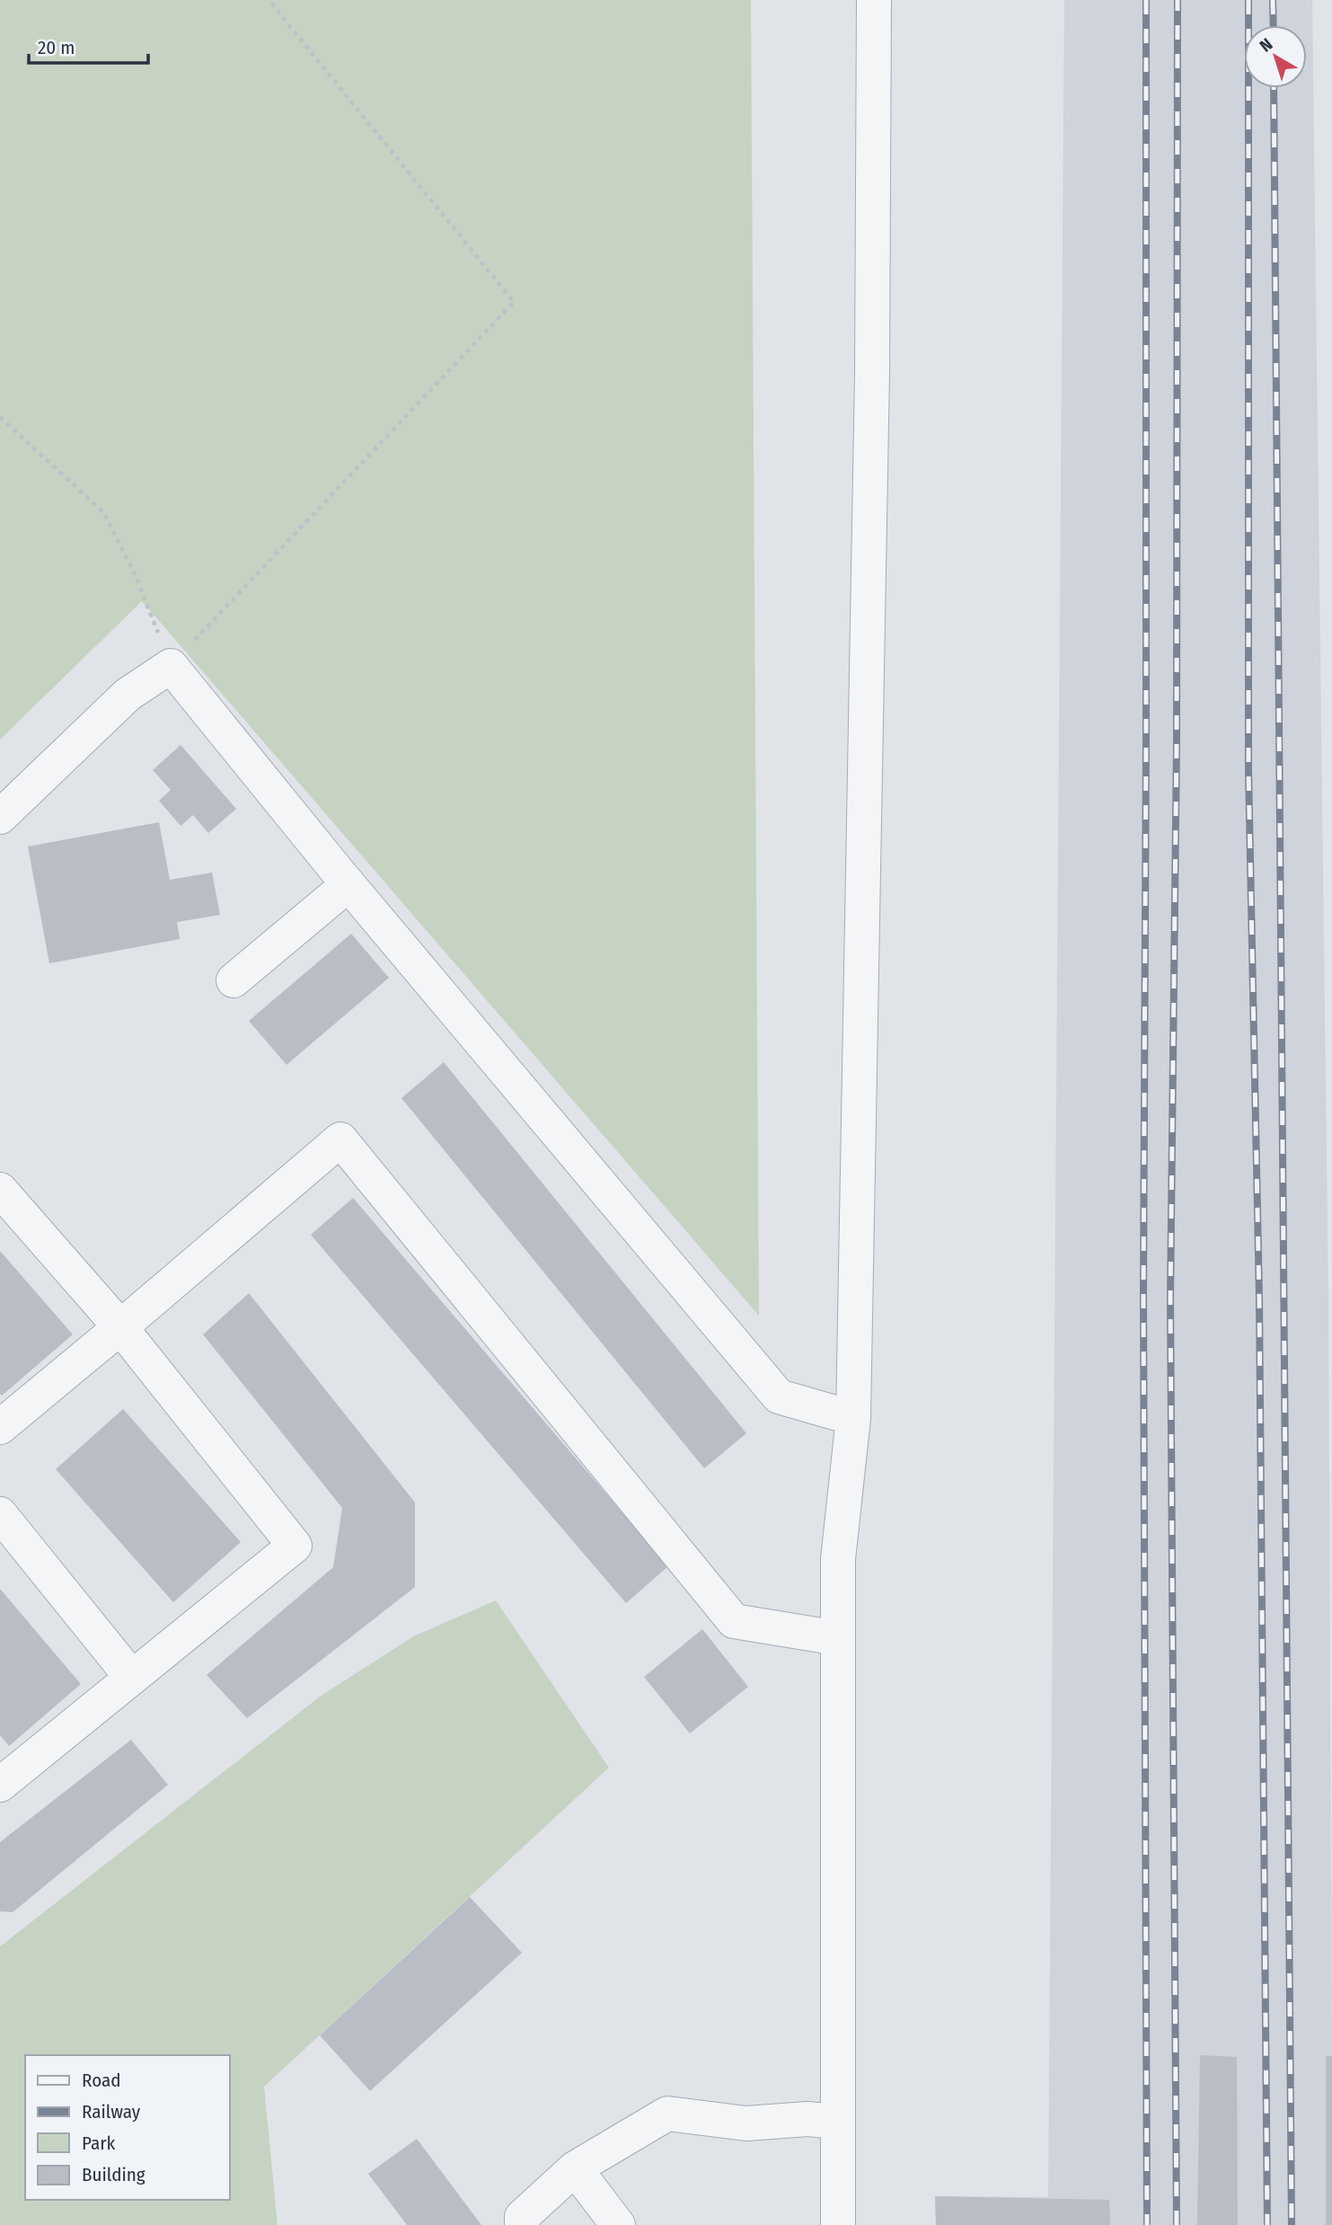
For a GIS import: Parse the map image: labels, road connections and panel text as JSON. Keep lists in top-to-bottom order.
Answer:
{
  "legend": [
    "Road",
    "Railway",
    "Park",
    "Building"
  ],
  "scale_bar": "20 m",
  "north": "top left"
}
